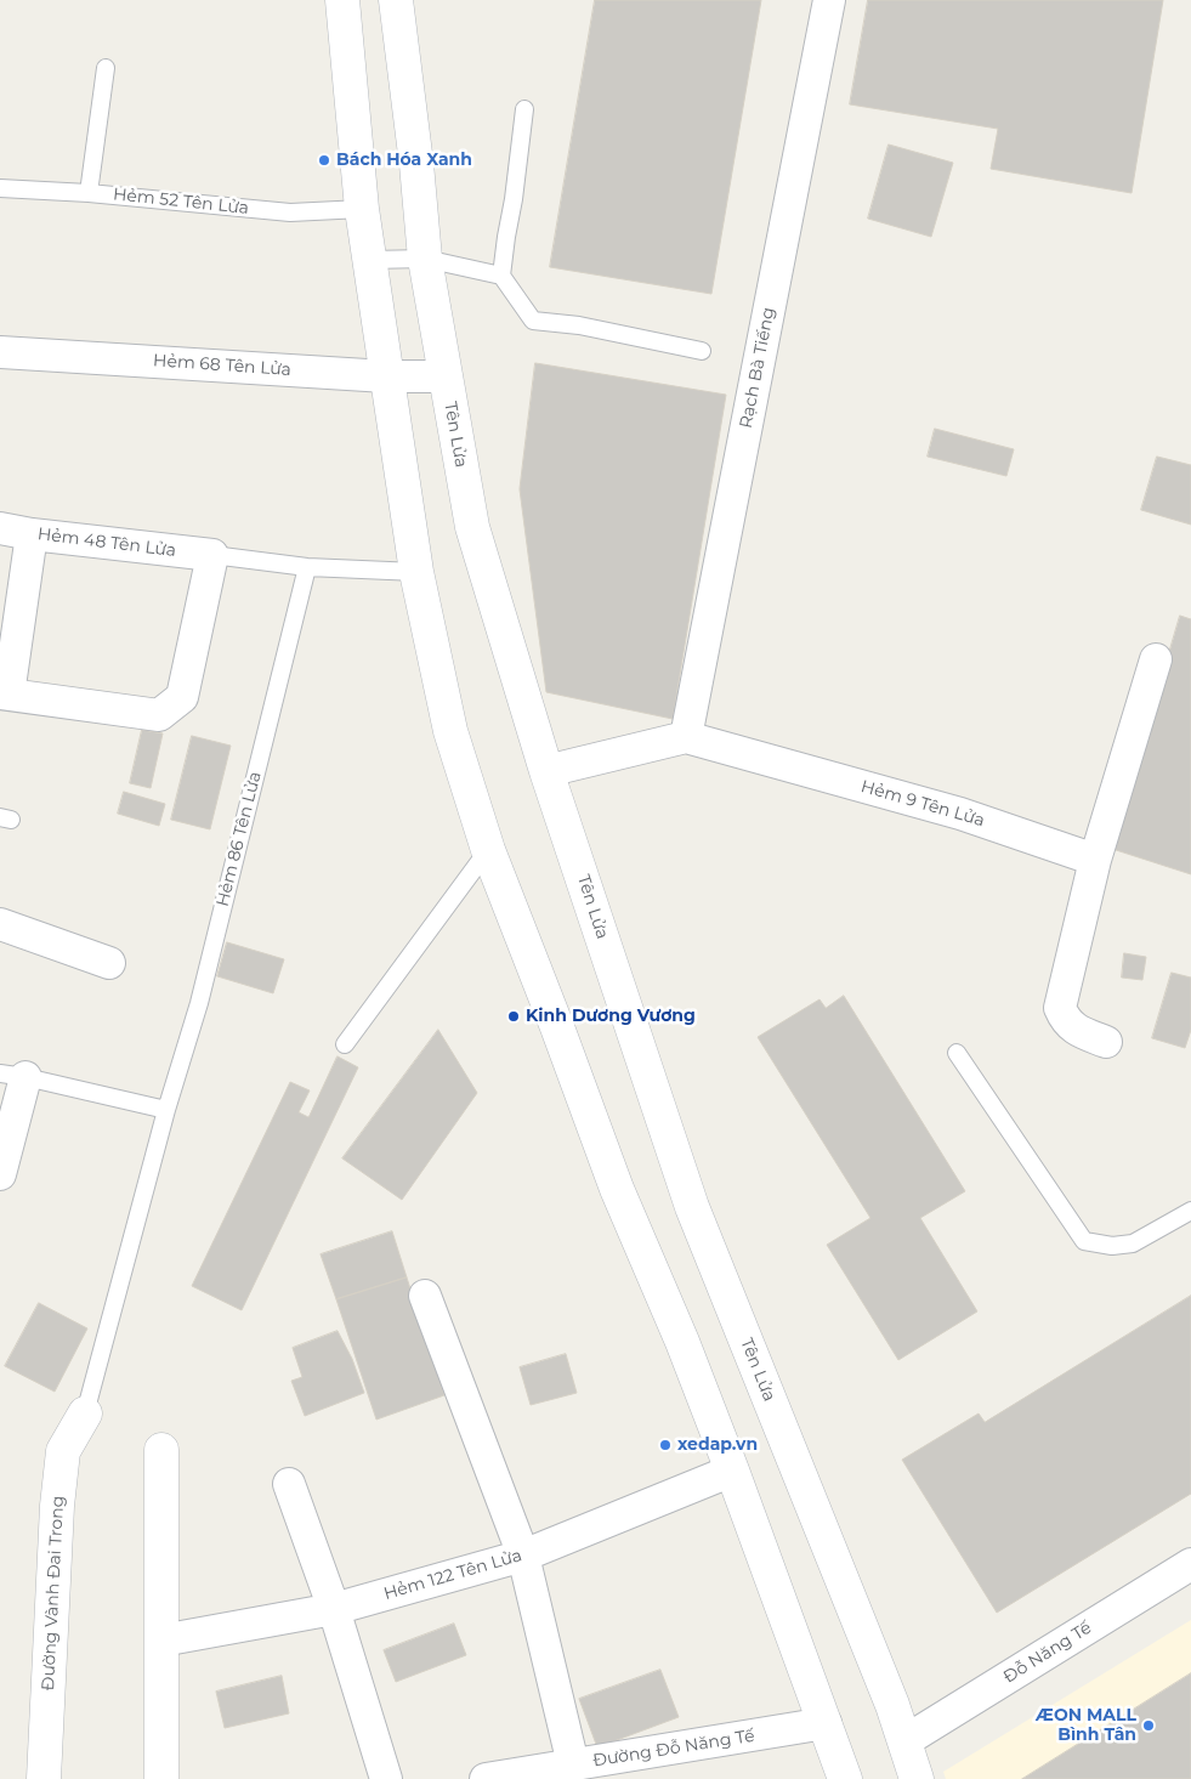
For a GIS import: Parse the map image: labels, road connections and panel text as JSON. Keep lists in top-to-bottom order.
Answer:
{
  "streets": {
    "main road": ["Tên Lửa", "Đường Vành Đai Trong"],
    "street": [
      "Hẻm 68 Tên Lửa",
      "Rạch Bà Tiếng",
      "Hẻm 48 Tên Lửa",
      "Hẻm 9 Tên Lửa",
      "Hẻm 122 Tên Lửa",
      "Đỗ Năng Tế",
      "Đường Đỗ Năng Tế"
    ],
    "lane": ["Hẻm 52 Tên Lửa", "Hẻm 86 Tên Lửa"]
  },
  "crossings": [
    ["Hẻm 68 Tên Lửa", "Tên Lửa"],
    ["Rạch Bà Tiếng", "Hẻm 9 Tên Lửa"],
    ["Tên Lửa", "Hẻm 9 Tên Lửa"],
    ["Tên Lửa", "Đỗ Năng Tế"],
    ["Hẻm 86 Tên Lửa", "Đường Vành Đai Trong"]
  ],
  "places": [
    "Bách Hóa Xanh",
    "Kinh Dương Vương",
    "xedap.vn",
    "ÆON MALL Bình Tân"
  ]
}
